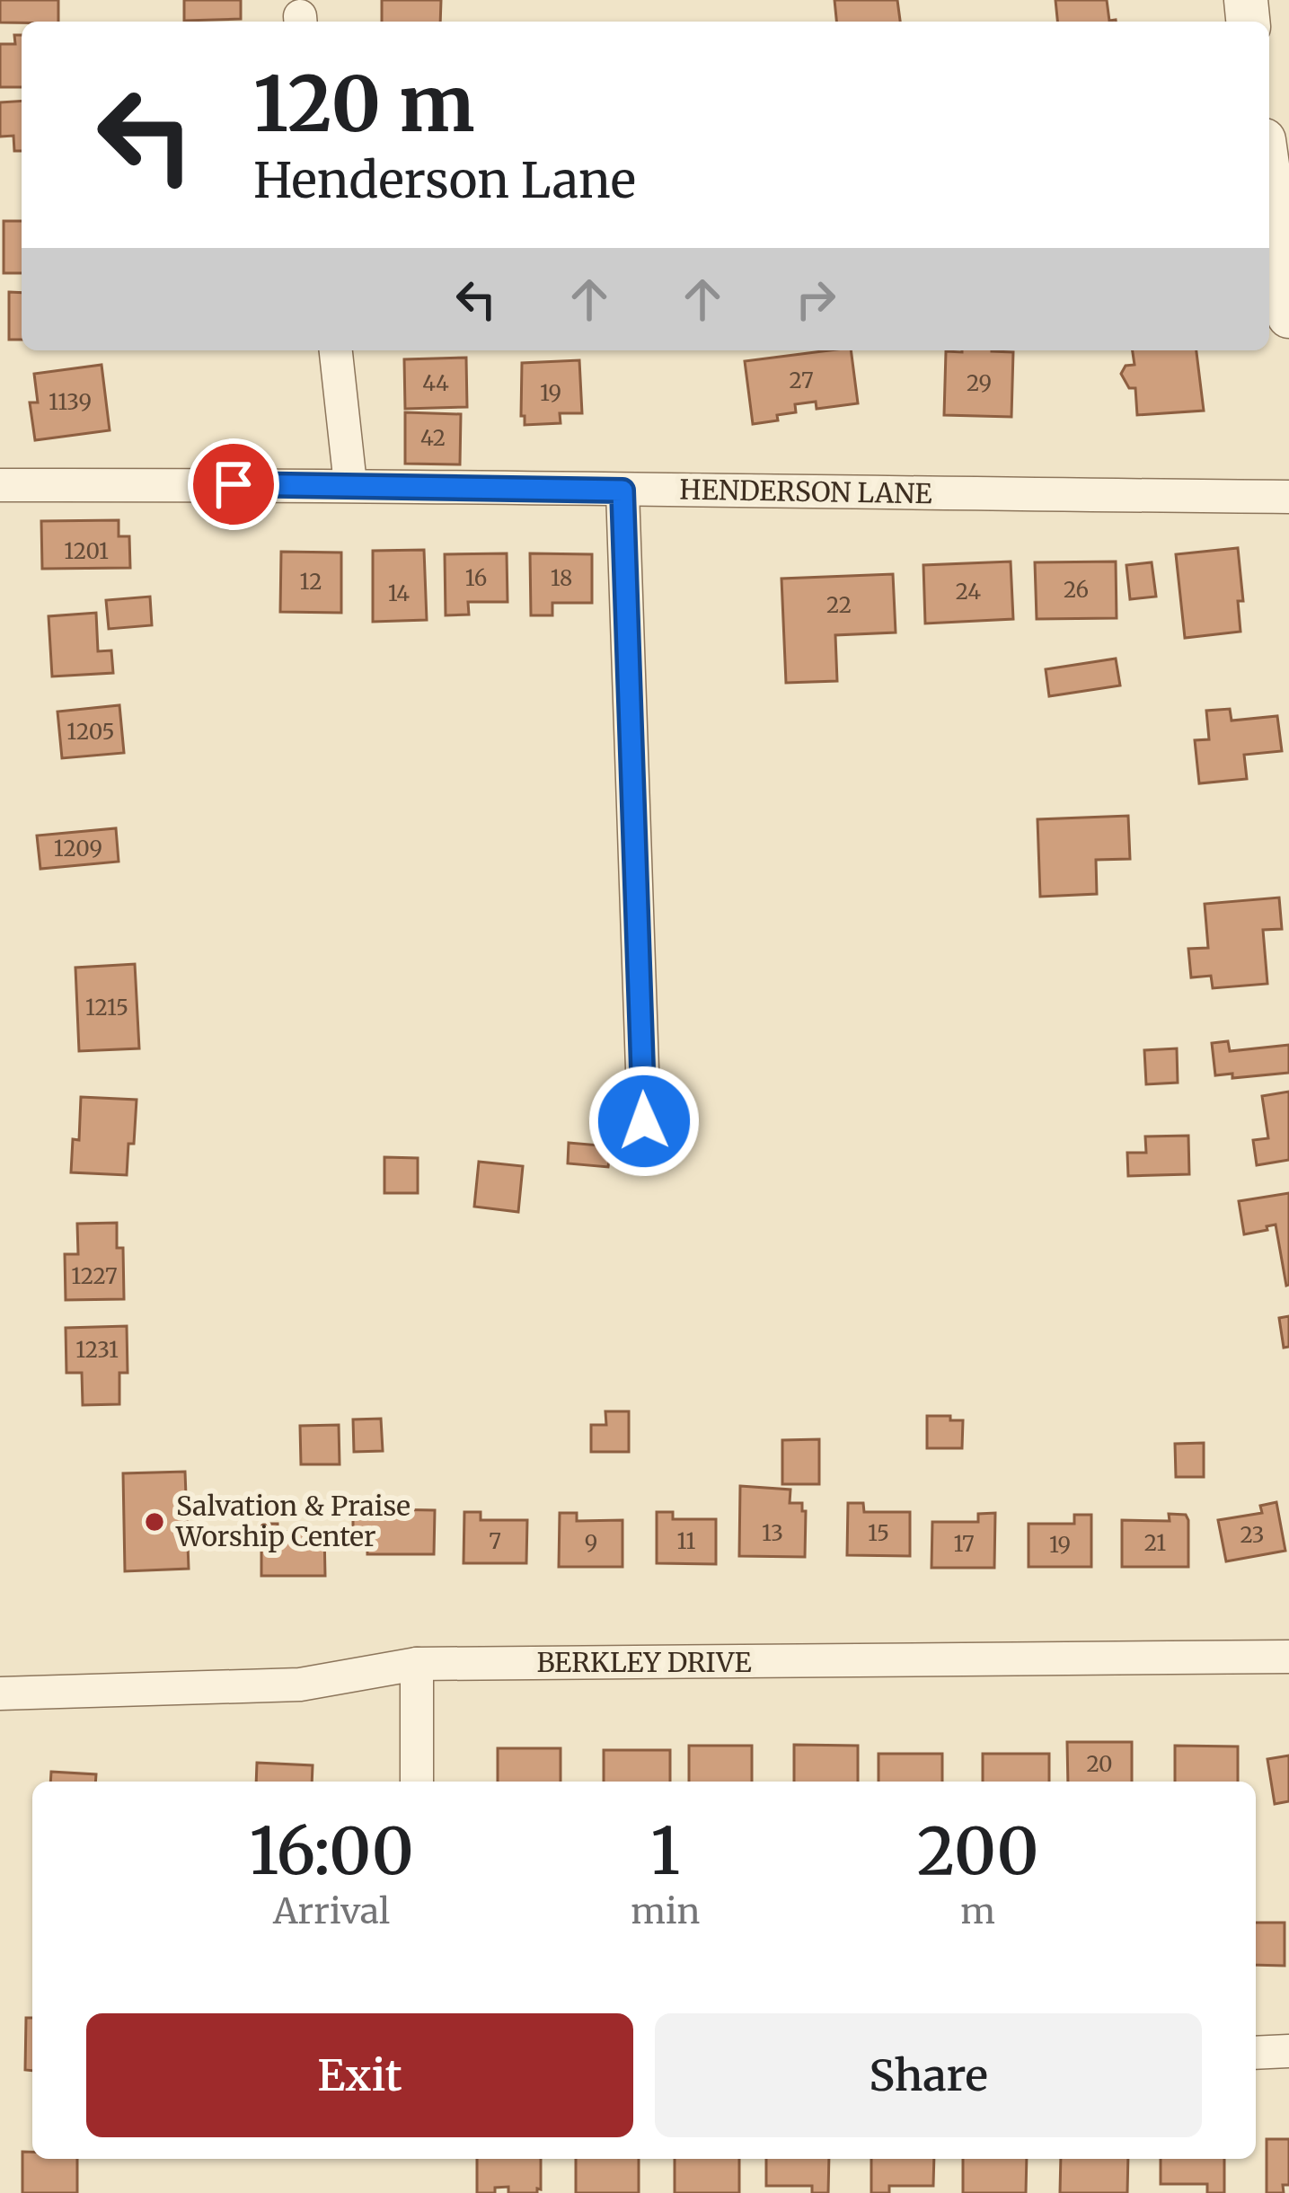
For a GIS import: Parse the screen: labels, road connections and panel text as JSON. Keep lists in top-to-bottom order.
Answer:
{
  "streets": {
    "street": ["HENDERSON LANE", "BERKLEY DRIVE"]
  },
  "places": ["Salvation & Praise Worship Center"],
  "house_numbers": [
    "27",
    "44",
    "29",
    "19",
    "1139",
    "42",
    "1201",
    "16",
    "18",
    "12",
    "26",
    "24",
    "14",
    "22",
    "1205",
    "1209",
    "1215",
    "1227",
    "1231",
    "13",
    "15",
    "23",
    "7",
    "11",
    "9",
    "21",
    "17",
    "19",
    "20"
  ],
  "page": {
    "turn": ["120 m", "Henderson Lane"],
    "eta": [
      "16:00",
      "Arrival",
      "1",
      "min",
      "200",
      "m"
    ],
    "buttons": ["Exit", "Share"]
  }
}
